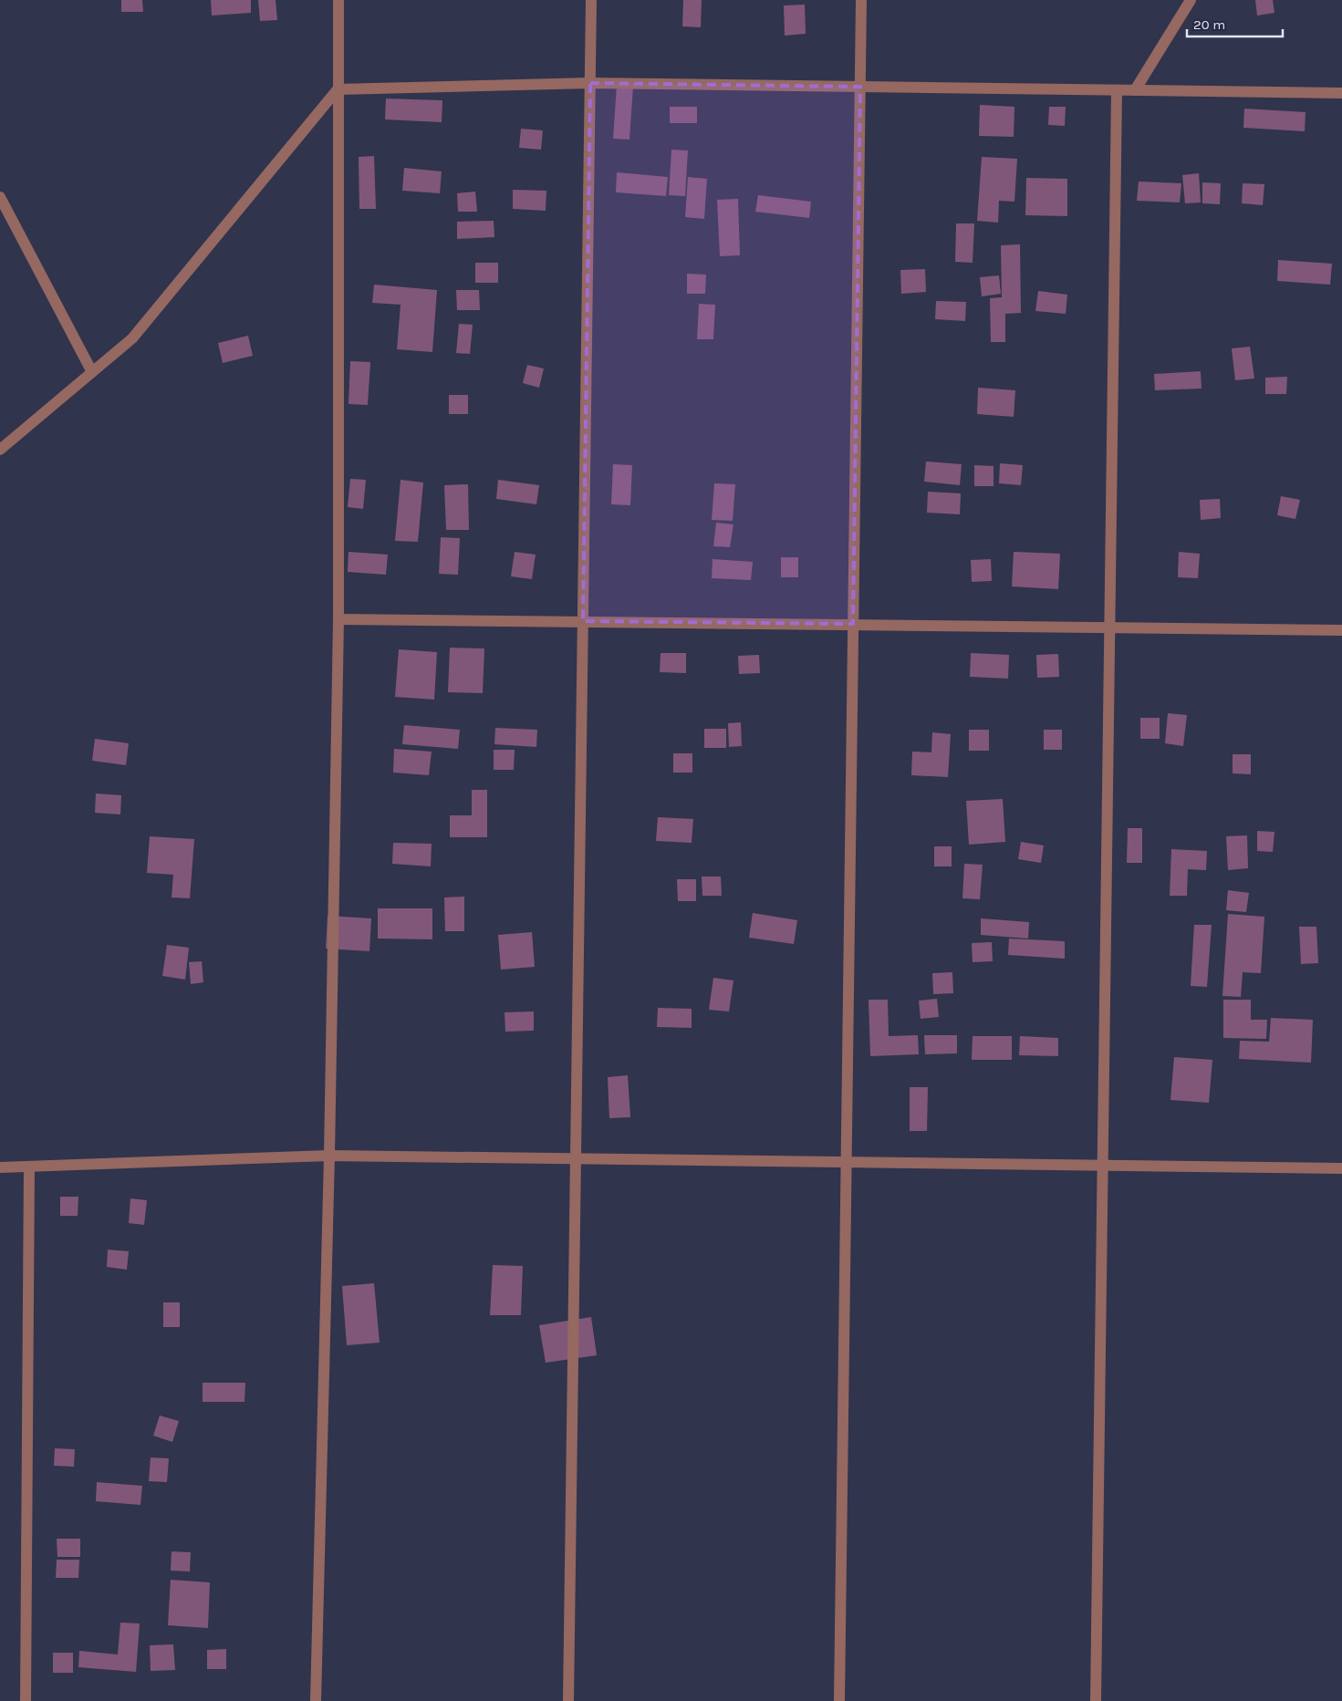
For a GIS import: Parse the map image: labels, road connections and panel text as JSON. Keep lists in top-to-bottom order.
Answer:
{
  "scale_bar": "20 m"
}
